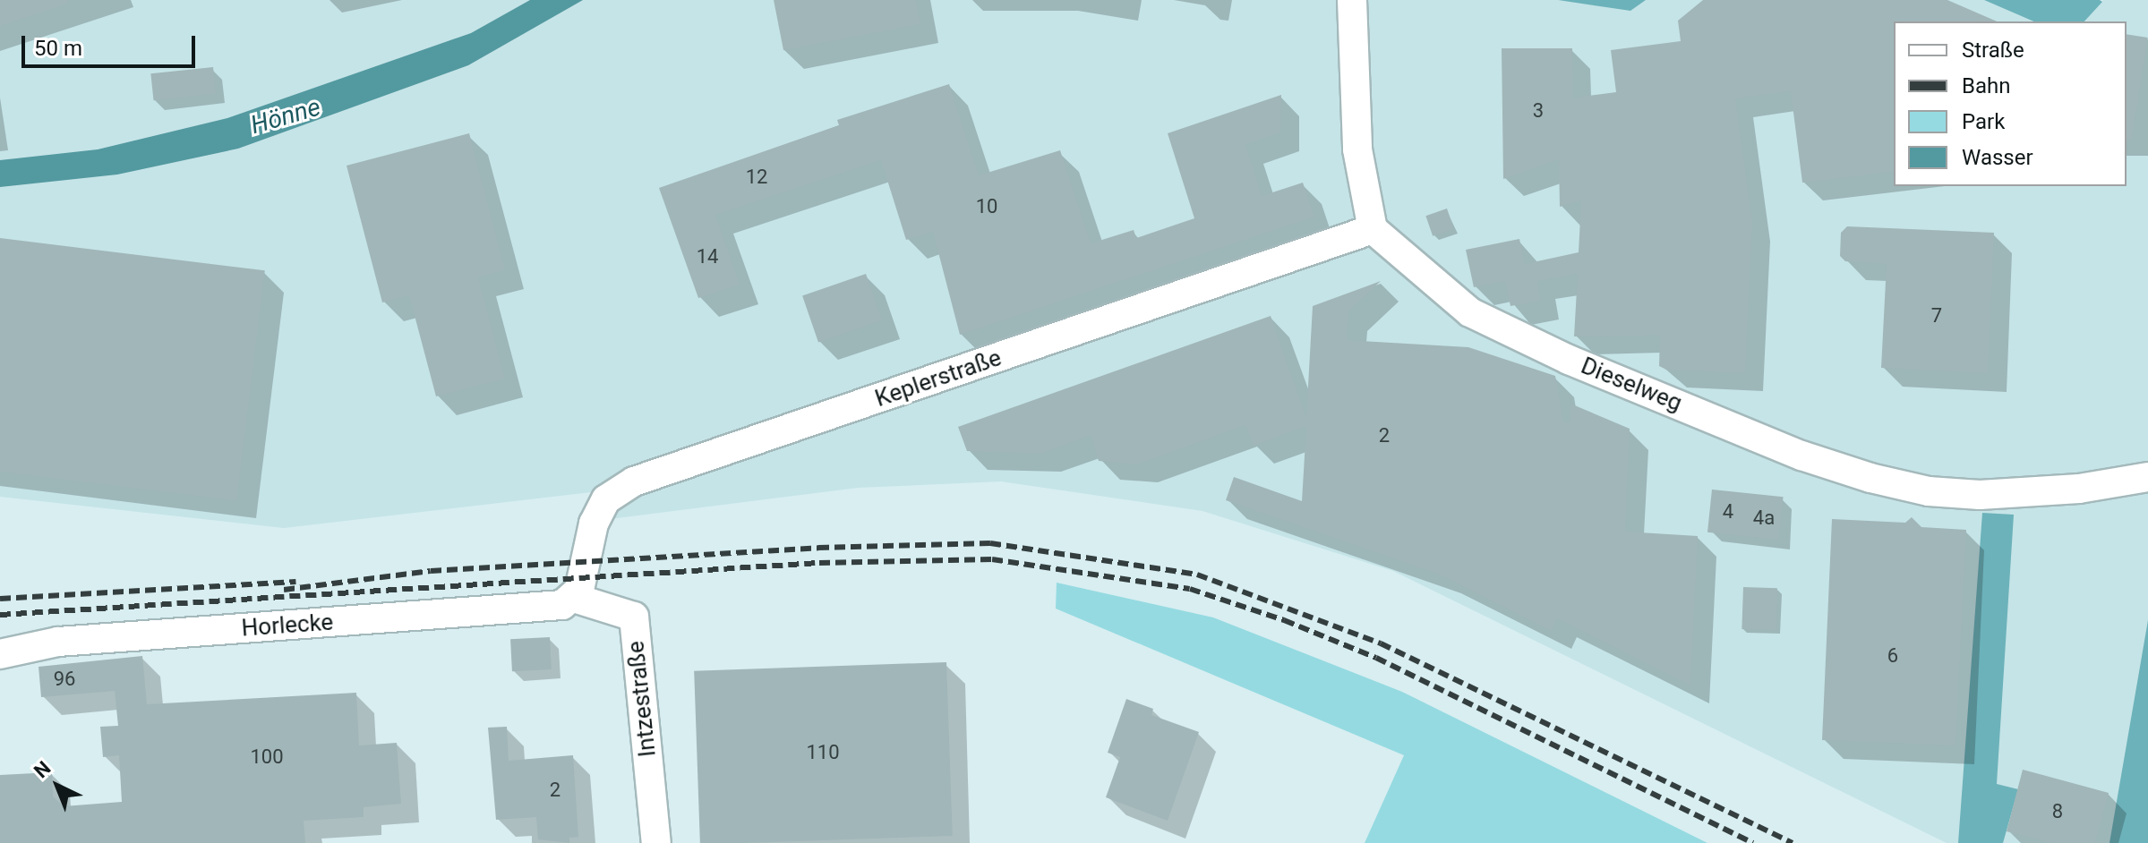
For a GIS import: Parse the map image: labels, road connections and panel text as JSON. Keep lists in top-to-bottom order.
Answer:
{
  "streets": {
    "street": [
      "Keplerstraße",
      "Dieselweg",
      "Horlecke",
      "Intzestraße"
    ]
  },
  "crossings": [
    ["Keplerstraße", "Dieselweg"],
    ["Keplerstraße", "Horlecke"],
    ["Keplerstraße", "Intzestraße"],
    ["Horlecke", "Intzestraße"]
  ],
  "water": ["Hönne"],
  "house_numbers": [
    "3",
    "12",
    "10",
    "14",
    "7",
    "2",
    "4",
    "4a",
    "6",
    "96",
    "110",
    "100",
    "2",
    "8"
  ],
  "legend": [
    "Straße",
    "Bahn",
    "Park",
    "Wasser"
  ],
  "scale_bar": "50 m",
  "north": "top left"
}
